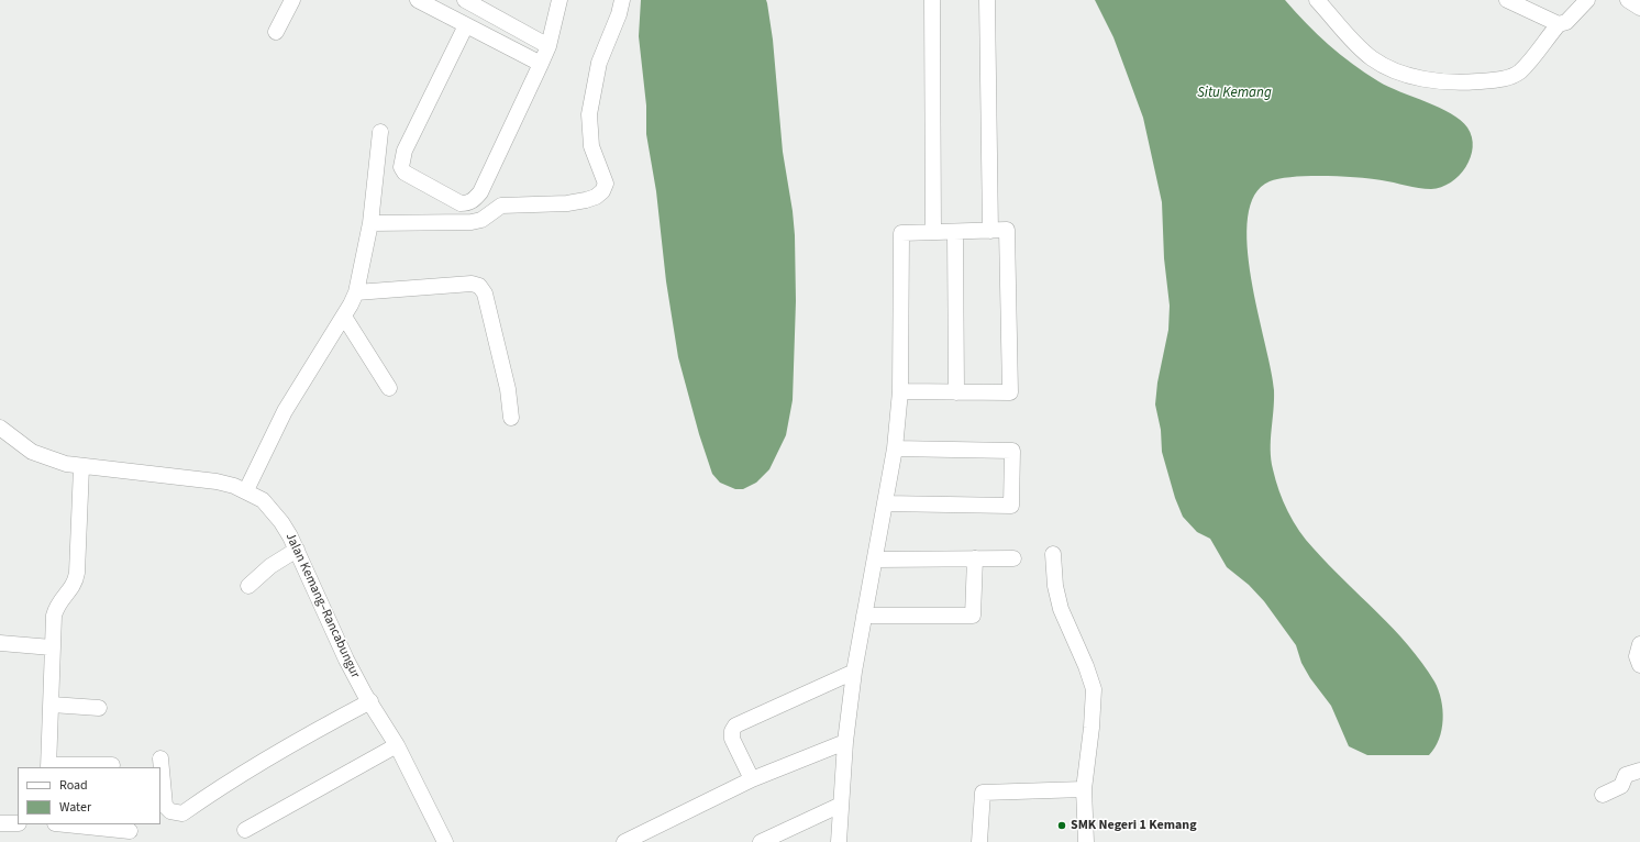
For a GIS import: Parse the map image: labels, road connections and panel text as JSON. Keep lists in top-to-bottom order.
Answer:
{
  "streets": {
    "street": ["Jalan Kemang–Rancabungur"]
  },
  "water": ["Situ Kemang"],
  "places": ["SMK Negeri 1 Kemang"],
  "legend": ["Road", "Water"]
}
